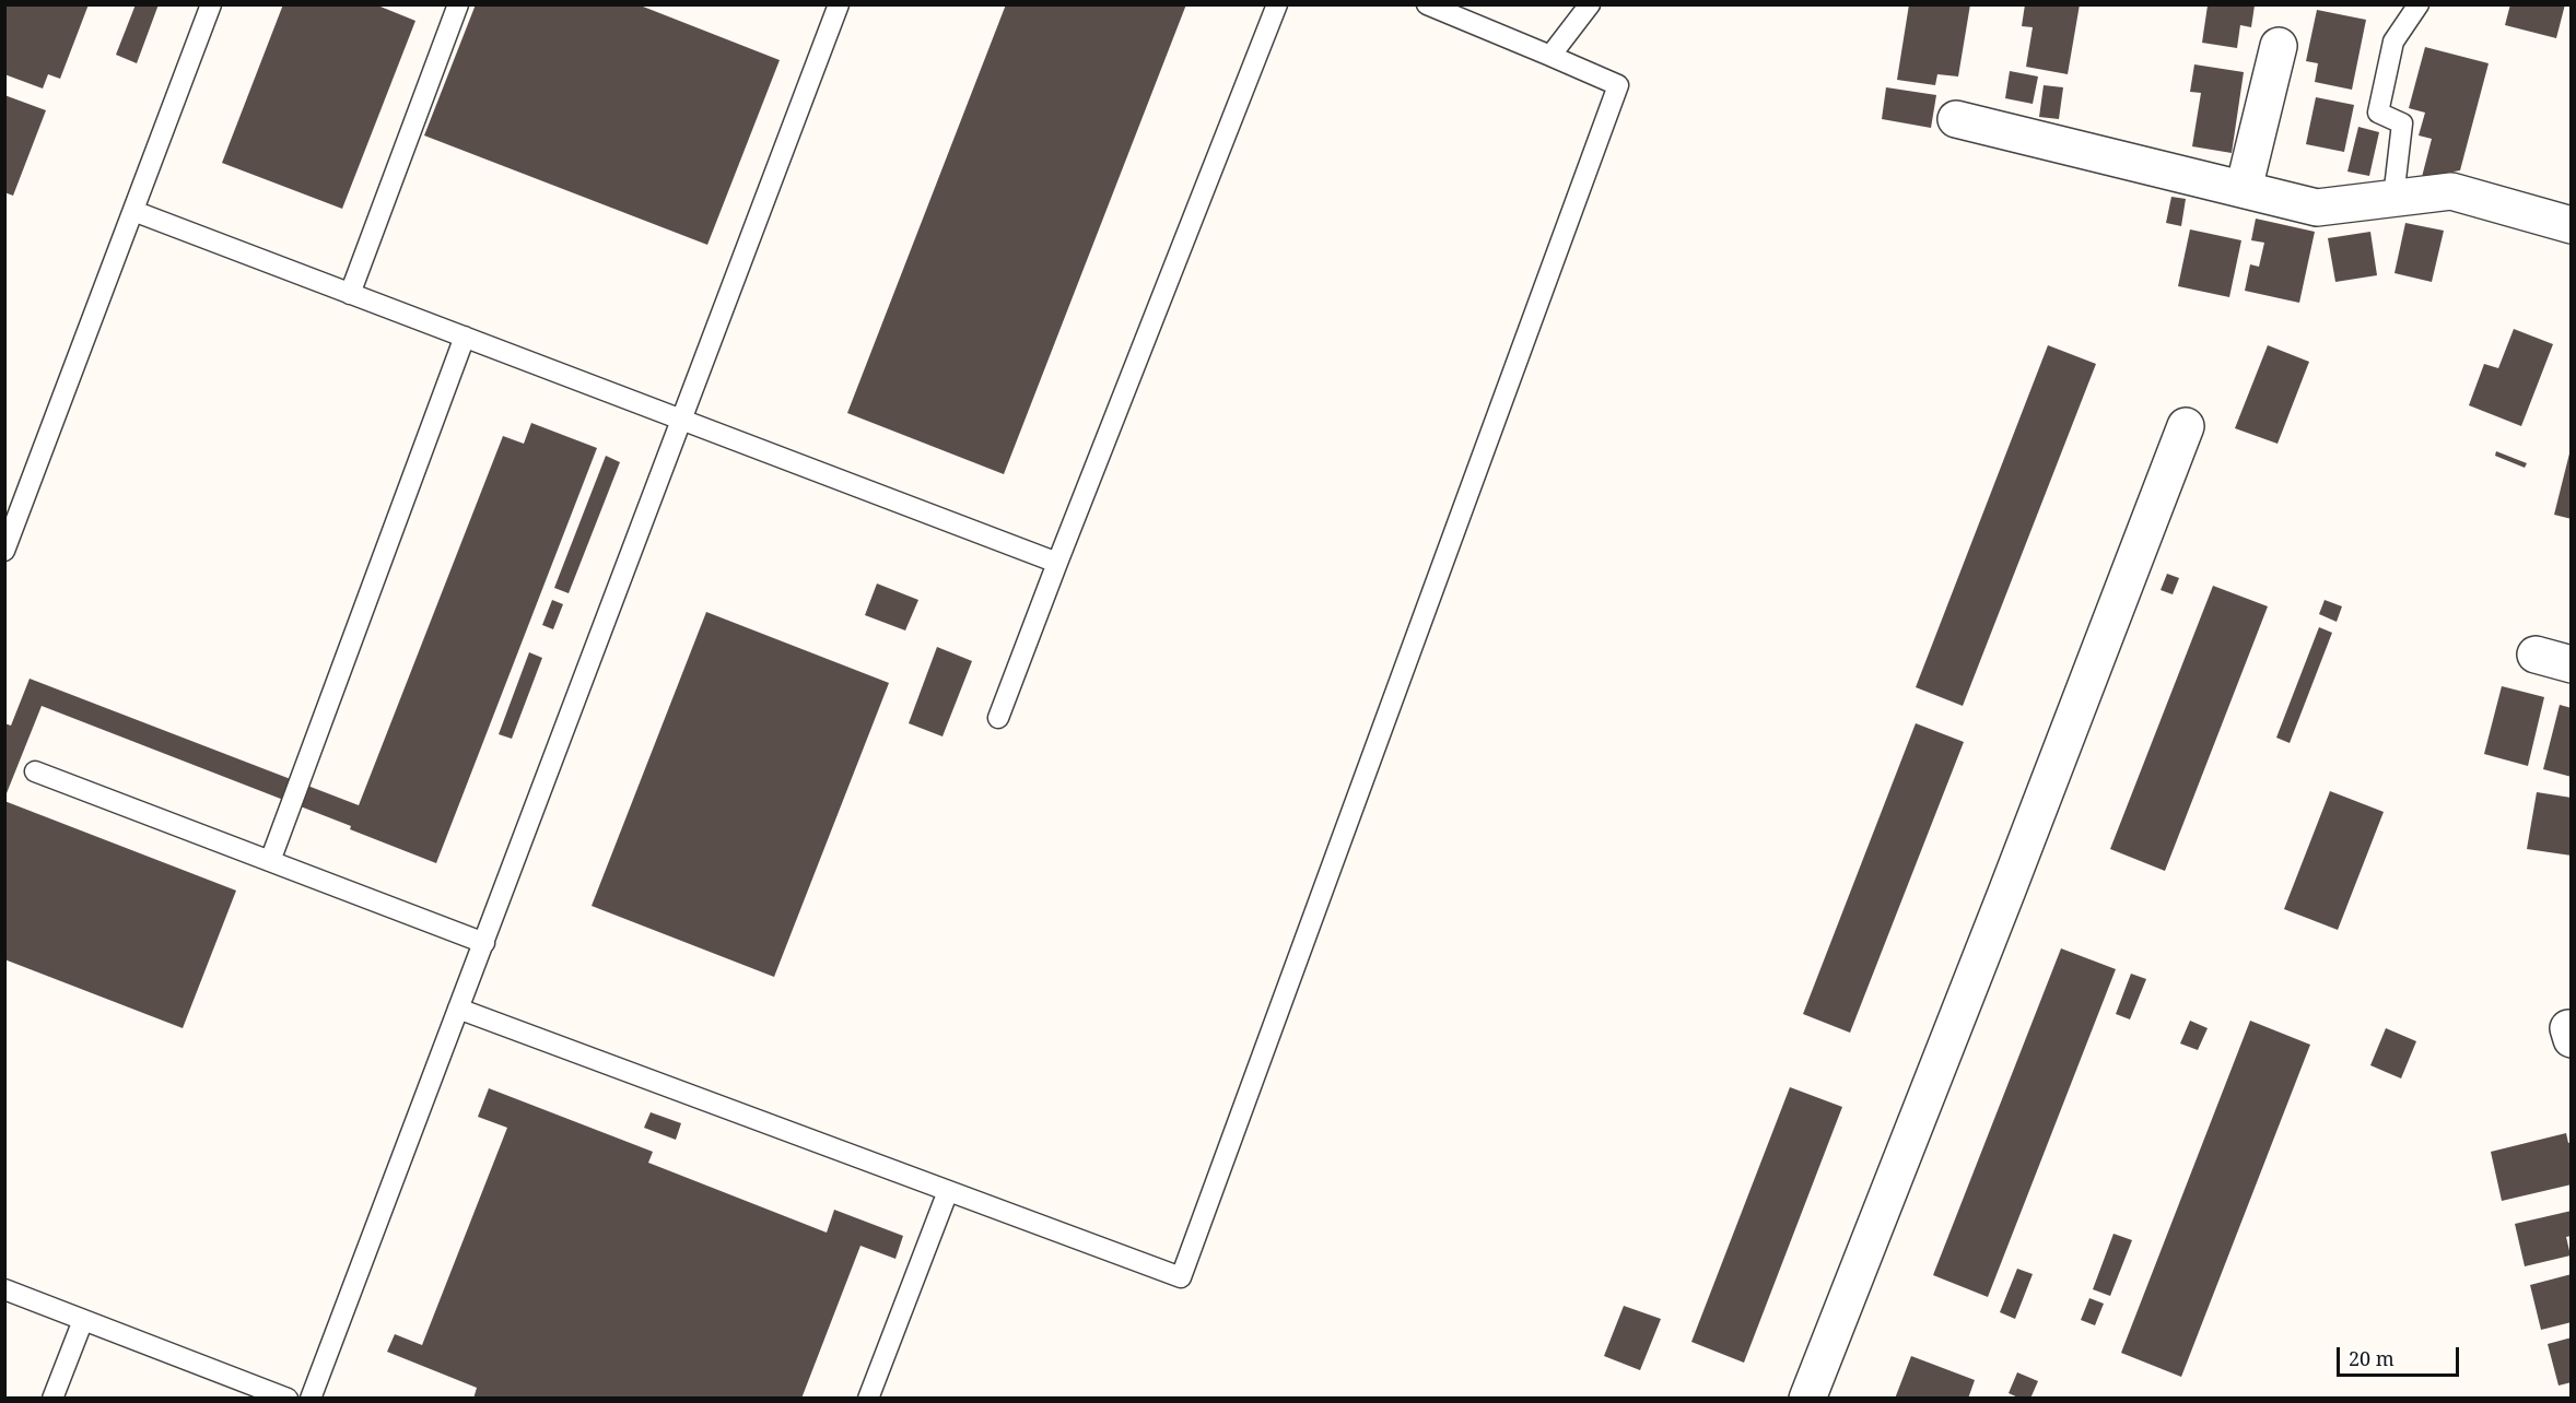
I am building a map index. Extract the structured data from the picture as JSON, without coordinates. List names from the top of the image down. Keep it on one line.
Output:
{"scale_bar":"20 m"}
